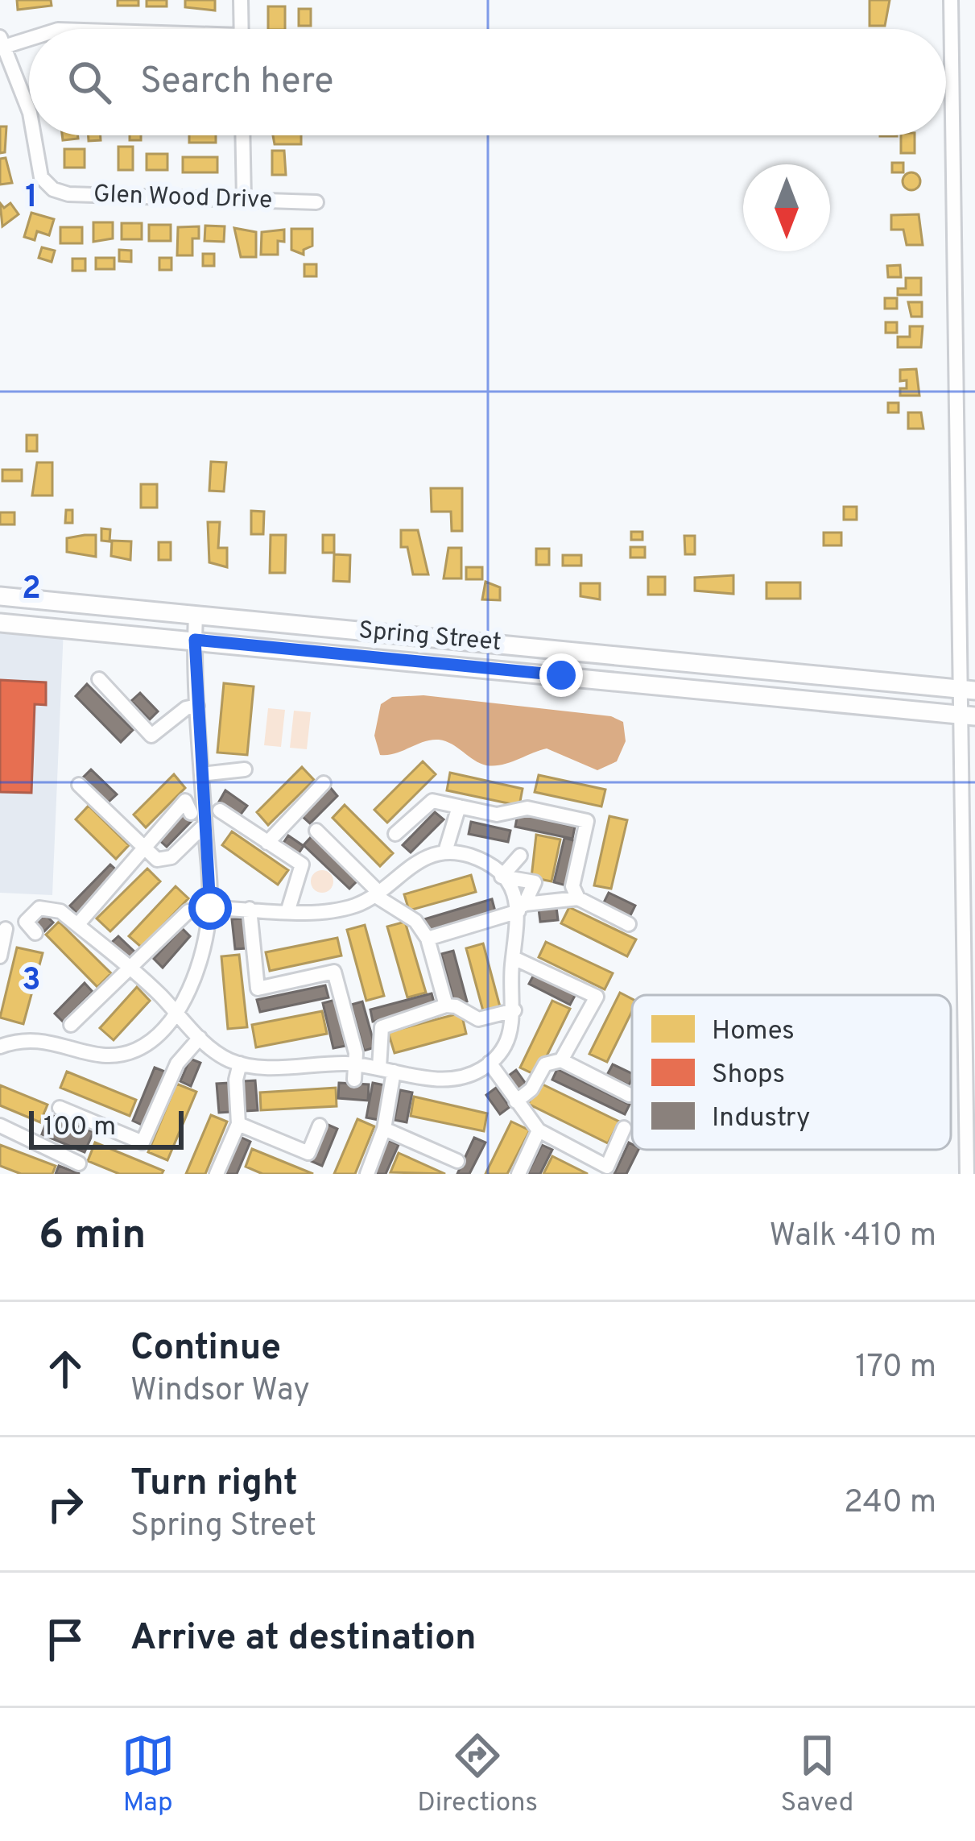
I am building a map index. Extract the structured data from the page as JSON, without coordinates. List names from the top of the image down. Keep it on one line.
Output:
{"streets":{"main road":["Spring Street"],"street":["Glen Wood Drive"]},"legend":["Homes","Shops","Industry"],"scale_bar":"100 m","north":"bottom","page":{"search":"Search here","scale":"100 m","heading":["6 min","Walk · 410 m"],"list":[["Continue","Windsor Way","170 m"],["Turn right","Spring Street","240 m"],"Arrive at destination"],"nav":["Map","Directions","Saved"]},"grid":{"rows":["1","2","3"]}}
